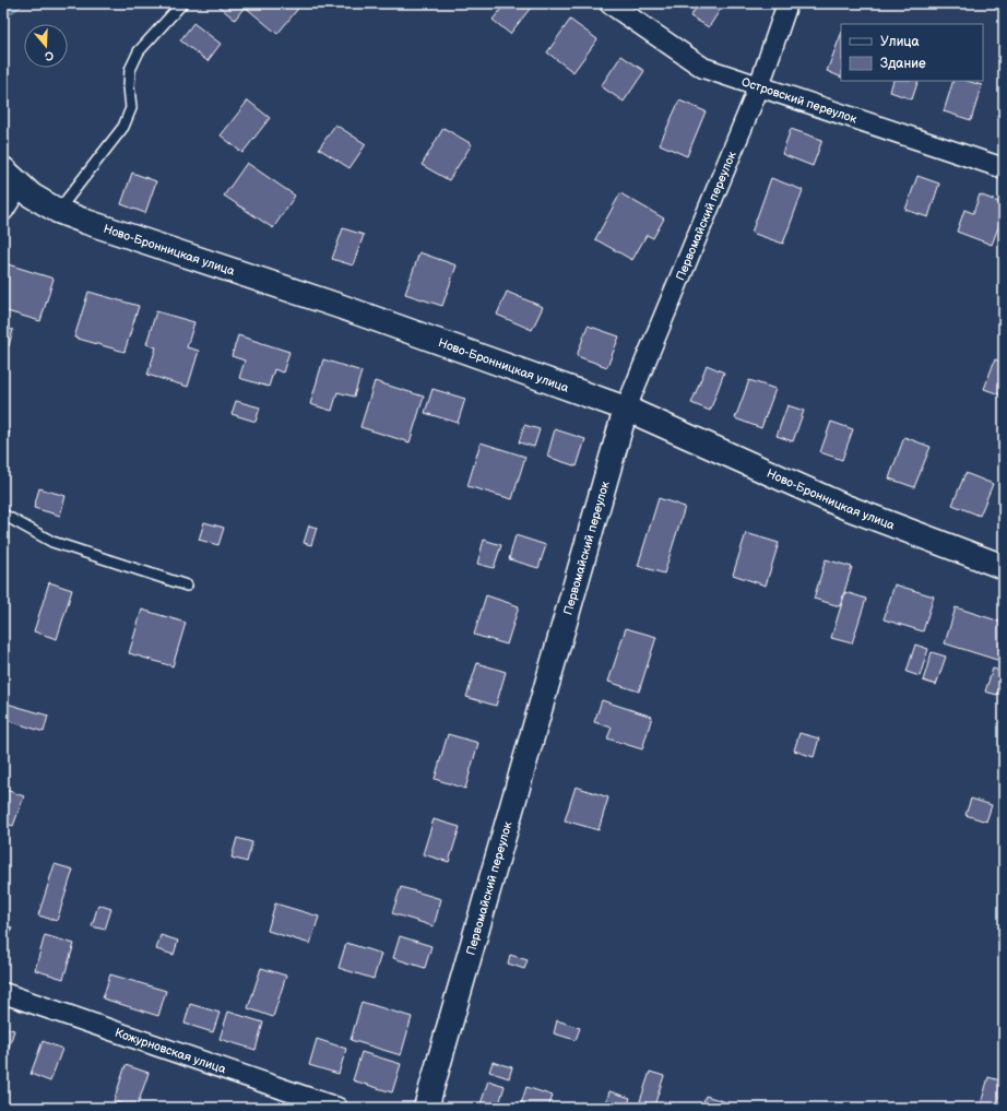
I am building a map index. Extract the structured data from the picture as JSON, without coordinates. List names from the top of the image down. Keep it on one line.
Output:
{"streets":{"street":["Островский переулок","Первомайский переулок","Ново-Бронницкая улица","Кожурновская улица"]},"crossings":[["Островский переулок","Первомайский переулок"],["Первомайский переулок","Ново-Бронницкая улица"]],"legend":["Улица","Здание"],"north":"bottom"}
